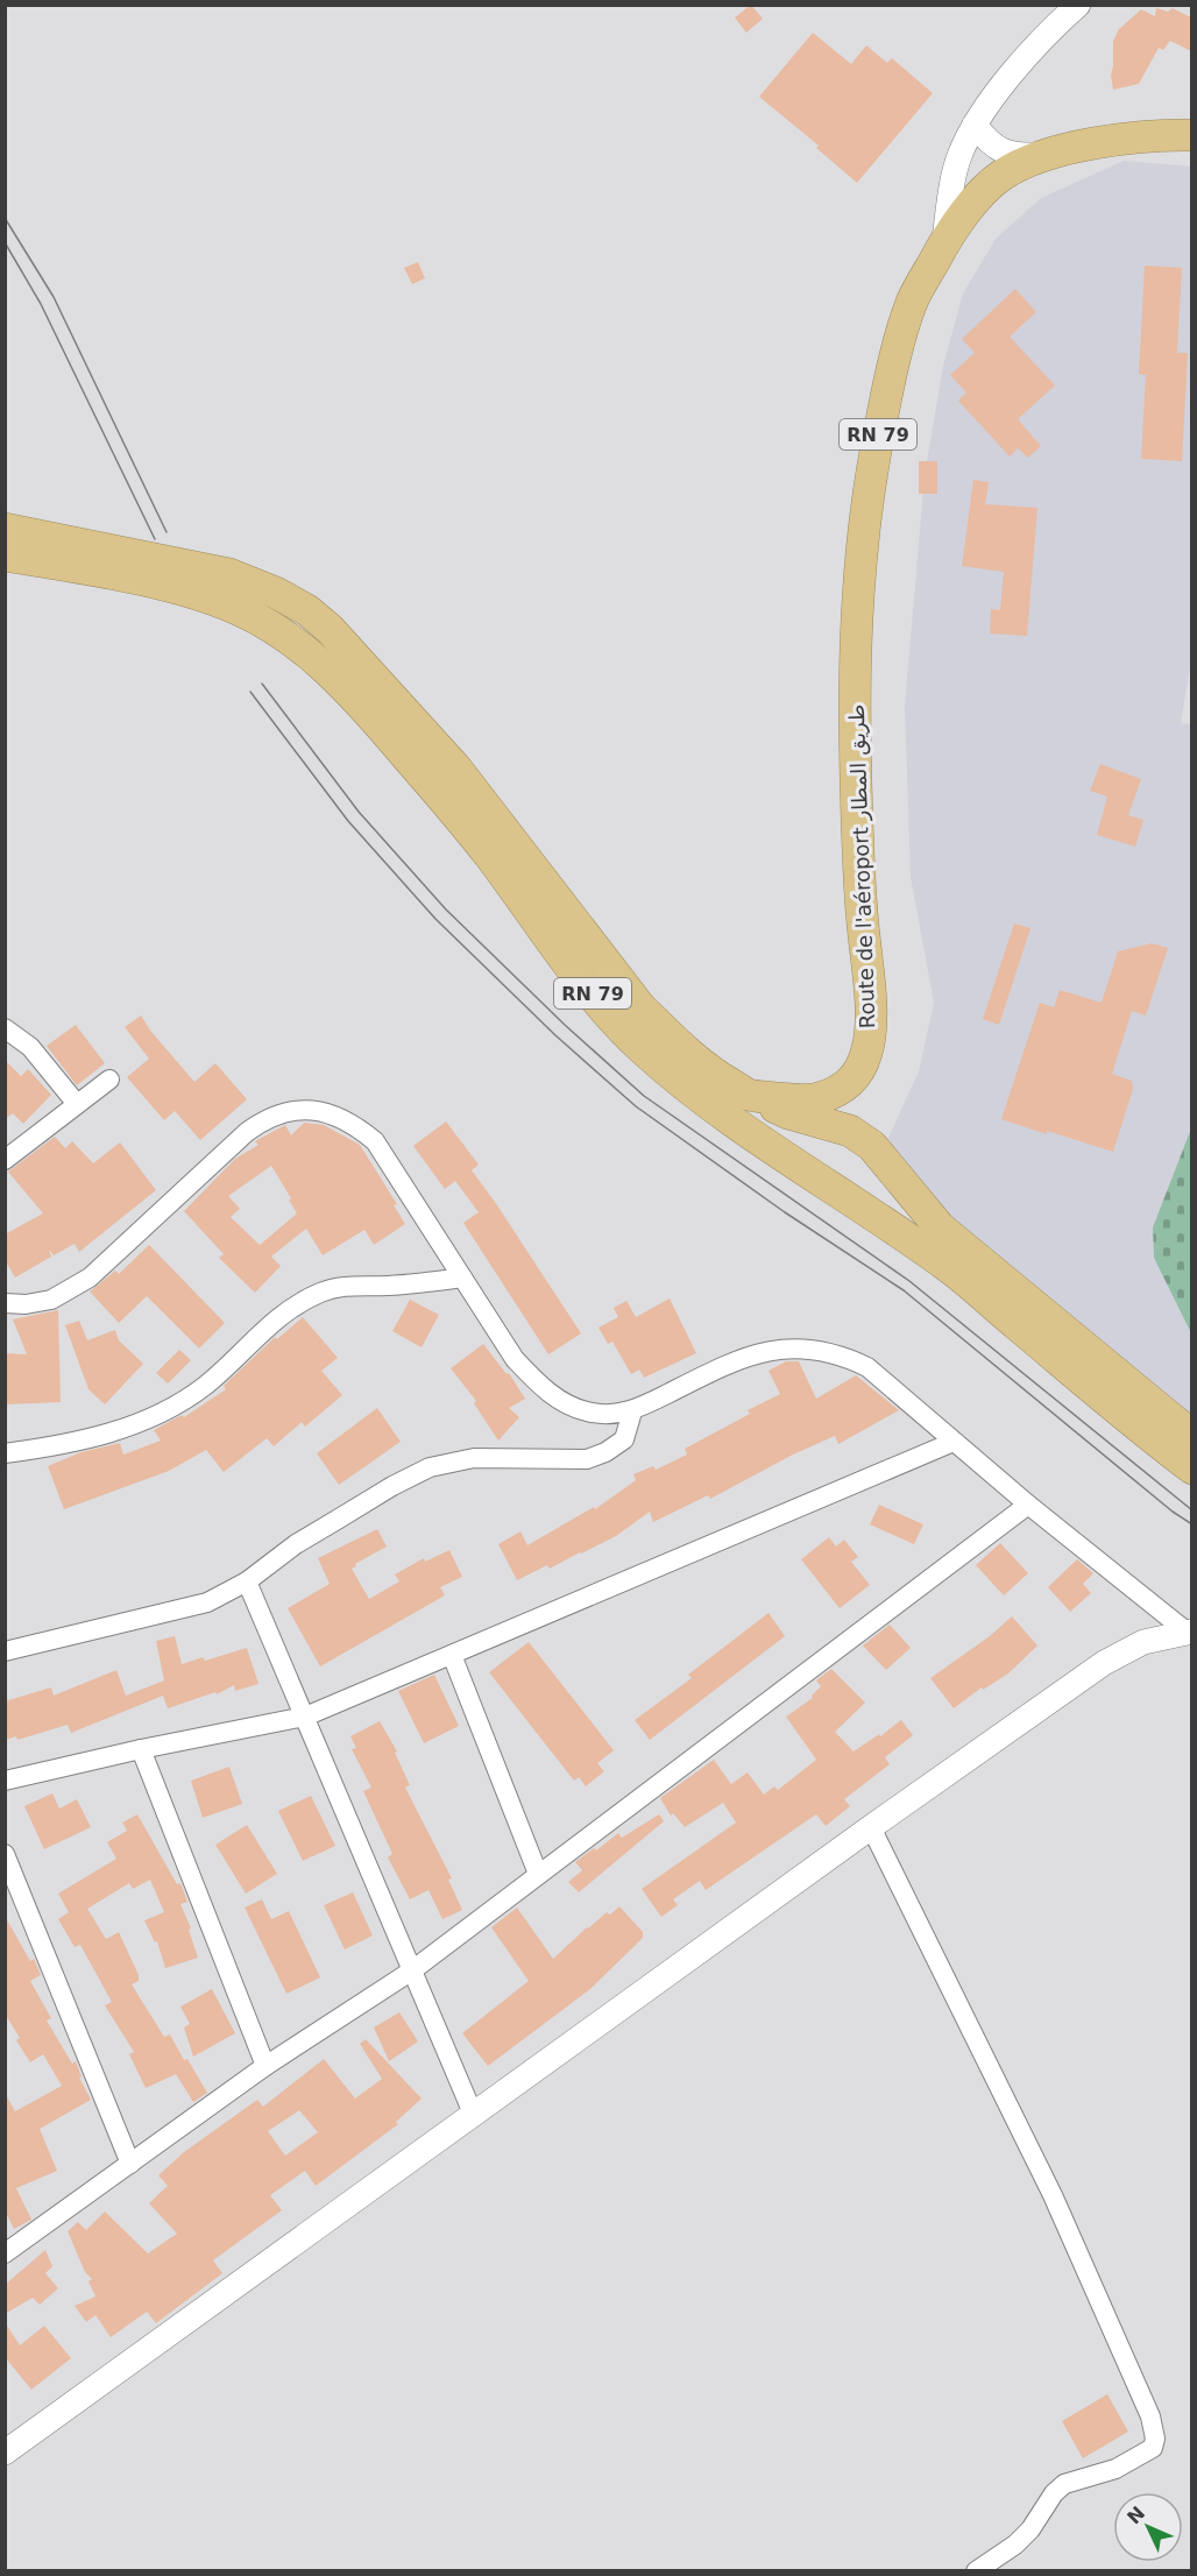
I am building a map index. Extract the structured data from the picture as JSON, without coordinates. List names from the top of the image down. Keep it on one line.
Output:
{"streets":{"highway":["RN 79","Route de l'aéroport طريق المطار"]},"north":"top left"}
